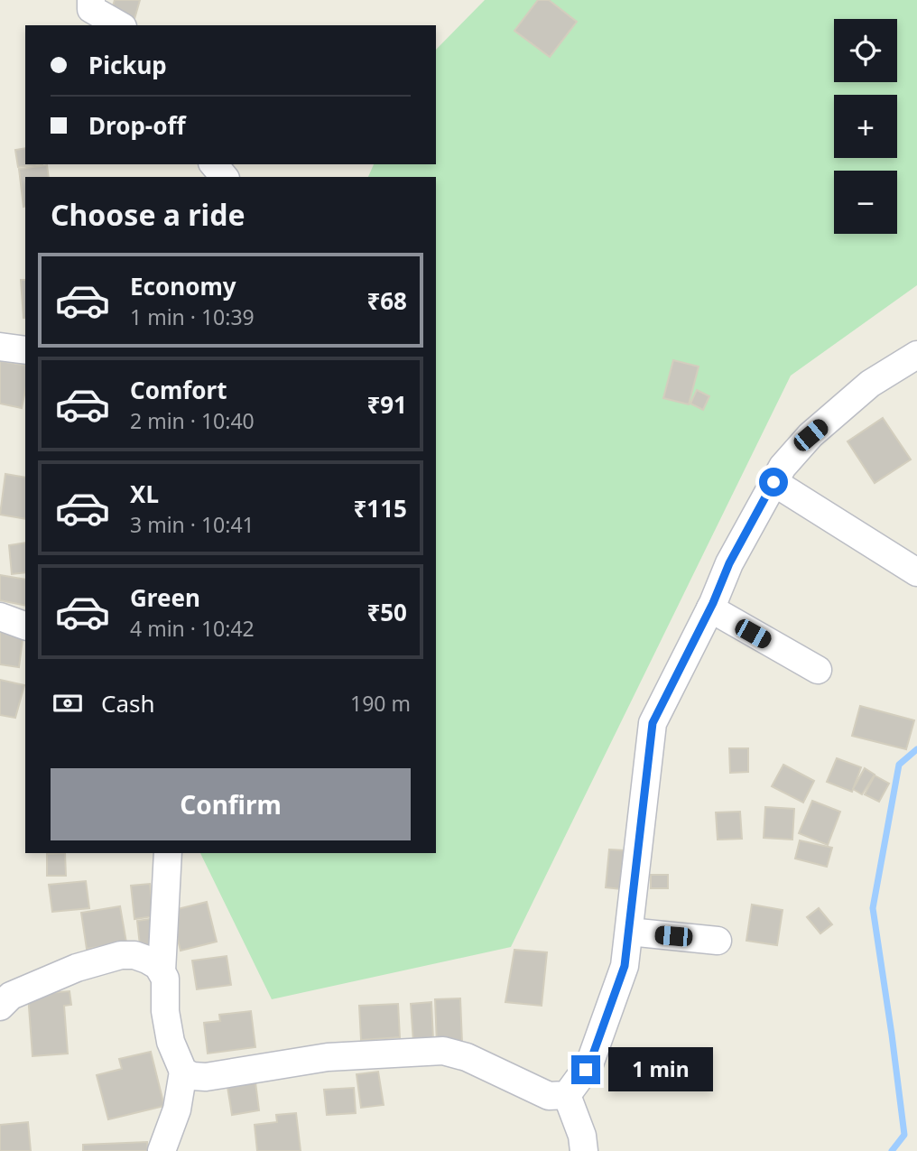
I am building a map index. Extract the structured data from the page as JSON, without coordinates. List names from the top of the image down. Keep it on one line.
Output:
{"page":{"map_buttons":["+","−"],"banner":["Pickup","Drop-off"],"heading":"Choose a ride","list":[{"name":"Economy","note":"1 min · 10:39","value":"₹68"},{"name":"Comfort","note":"2 min · 10:40","value":"₹91"},{"name":"XL","note":"3 min · 10:41","value":"₹115"},{"name":"Green","note":"4 min · 10:42","value":"₹50"}],"pay":["Cash","190 m"],"buttons":"Confirm","bubble":"1 min"}}
